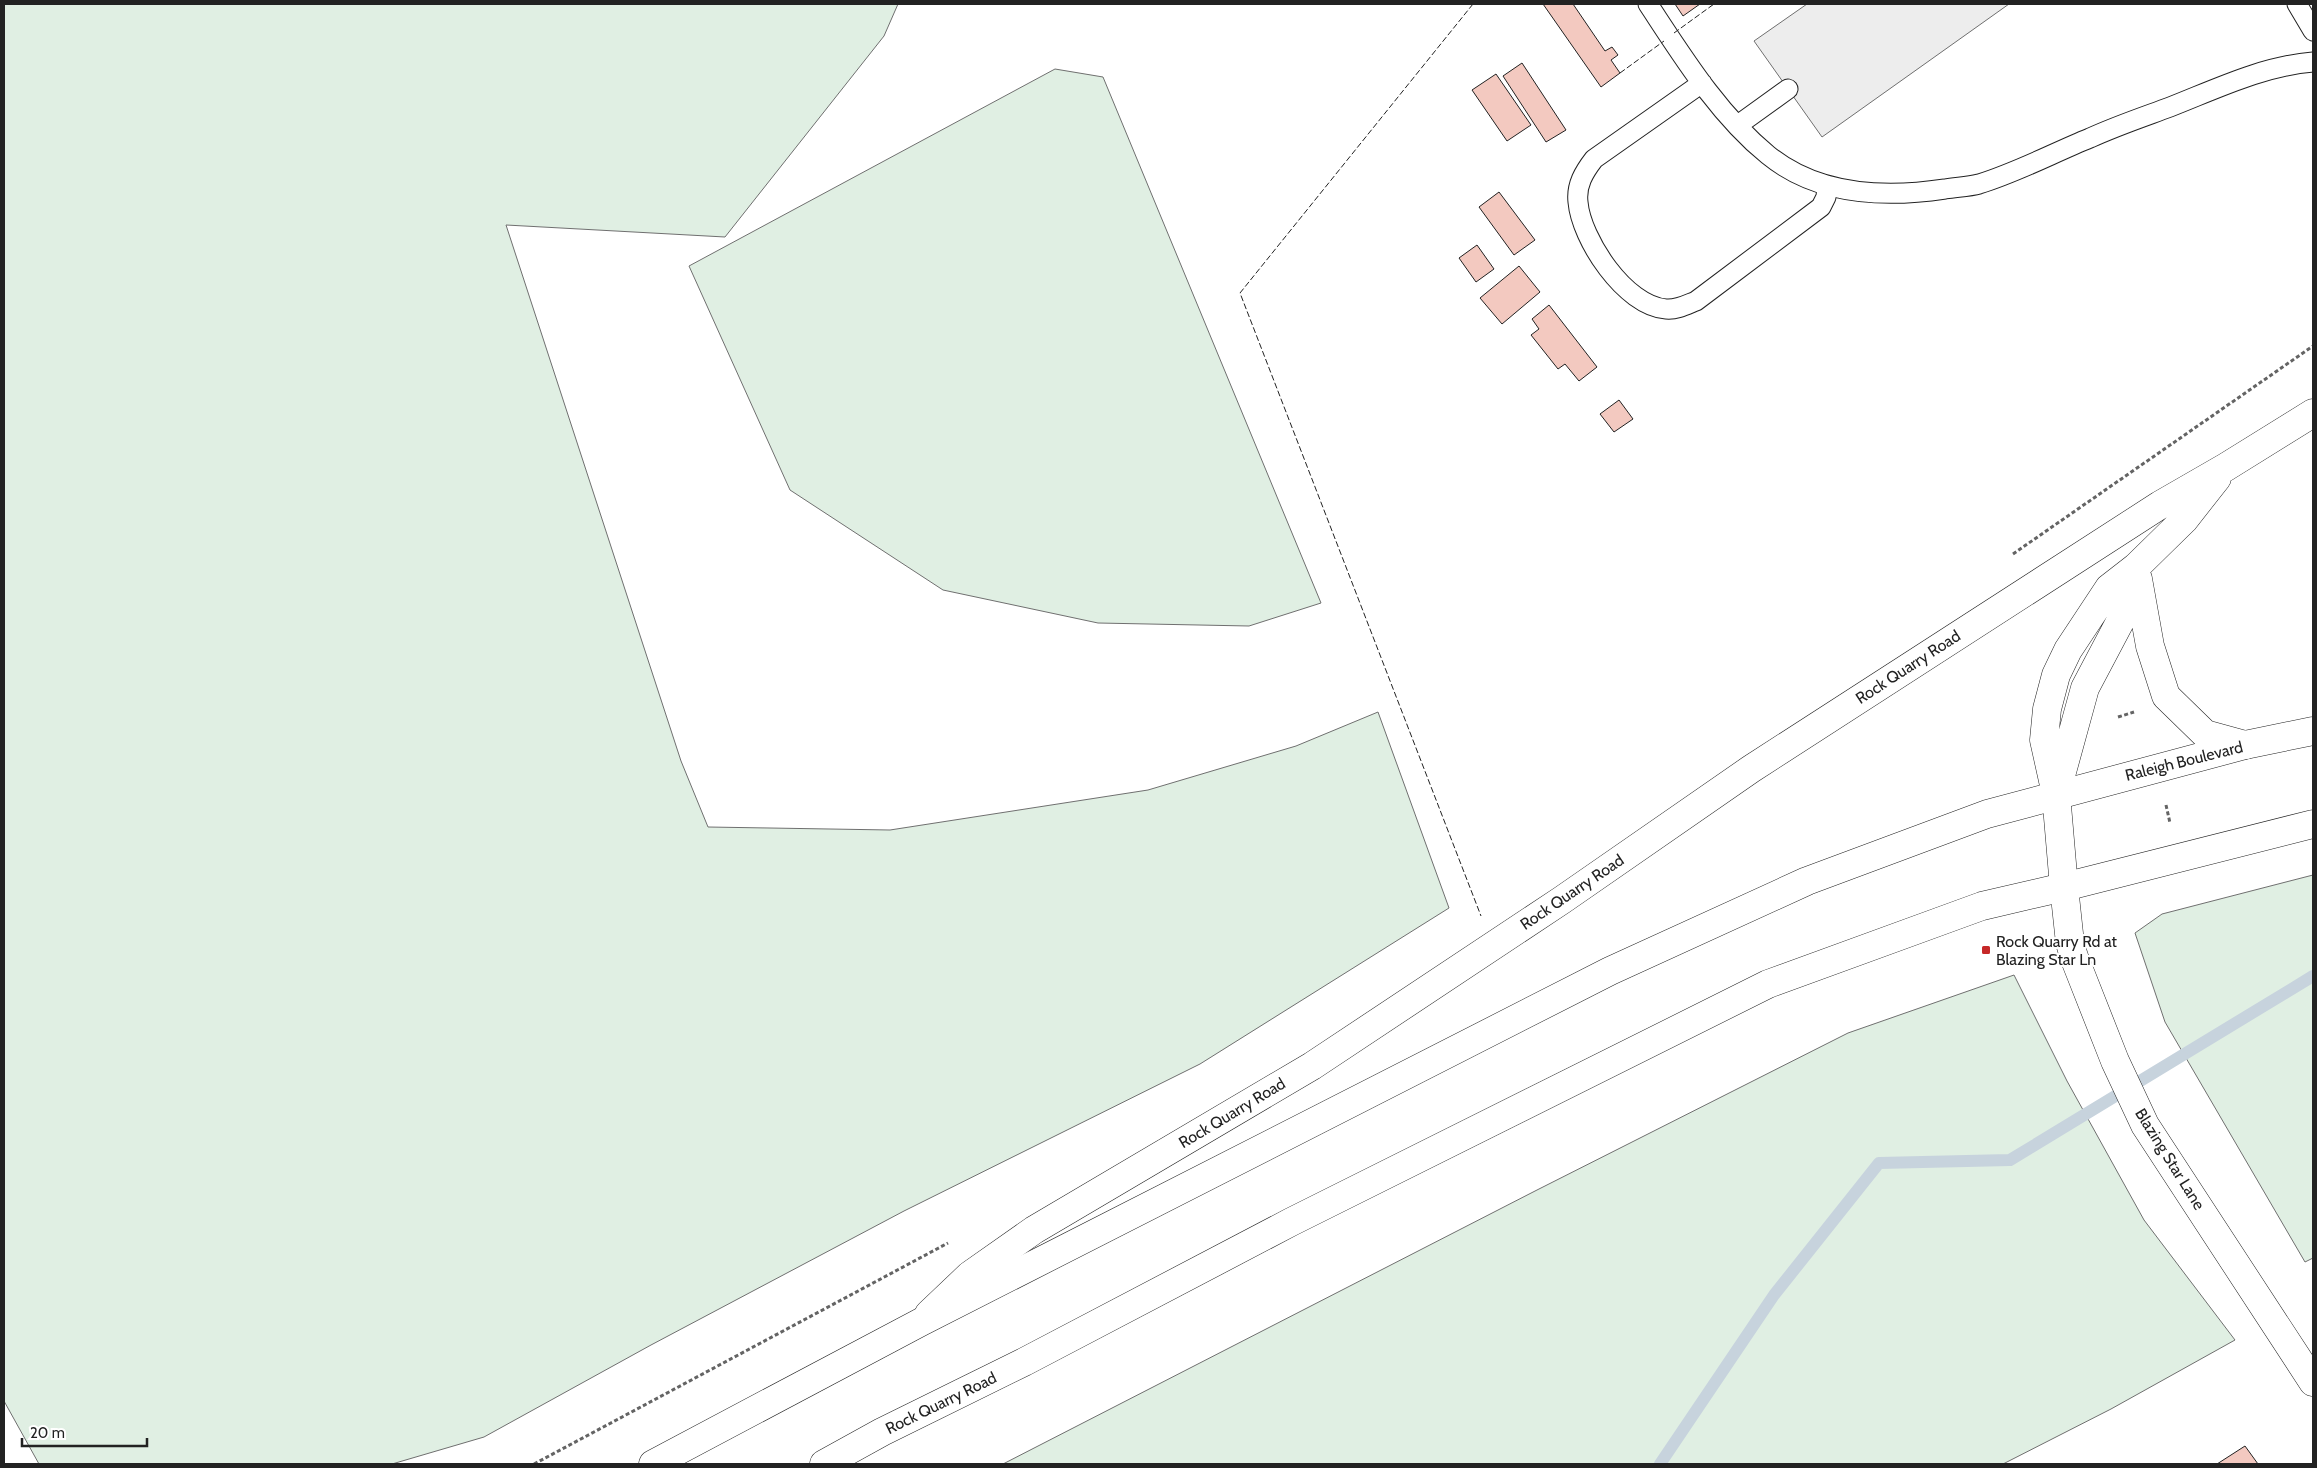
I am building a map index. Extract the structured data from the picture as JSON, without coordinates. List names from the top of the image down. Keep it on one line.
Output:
{"streets":{"main road":["Rock Quarry Road","Raleigh Boulevard","Blazing Star Lane"]},"crossings":[["Rock Quarry Road","Raleigh Boulevard"],["Rock Quarry Road","Blazing Star Lane"]],"places":{"transit":["Rock Quarry Rd at Blazing Star Ln"]},"scale_bar":"20 m"}
